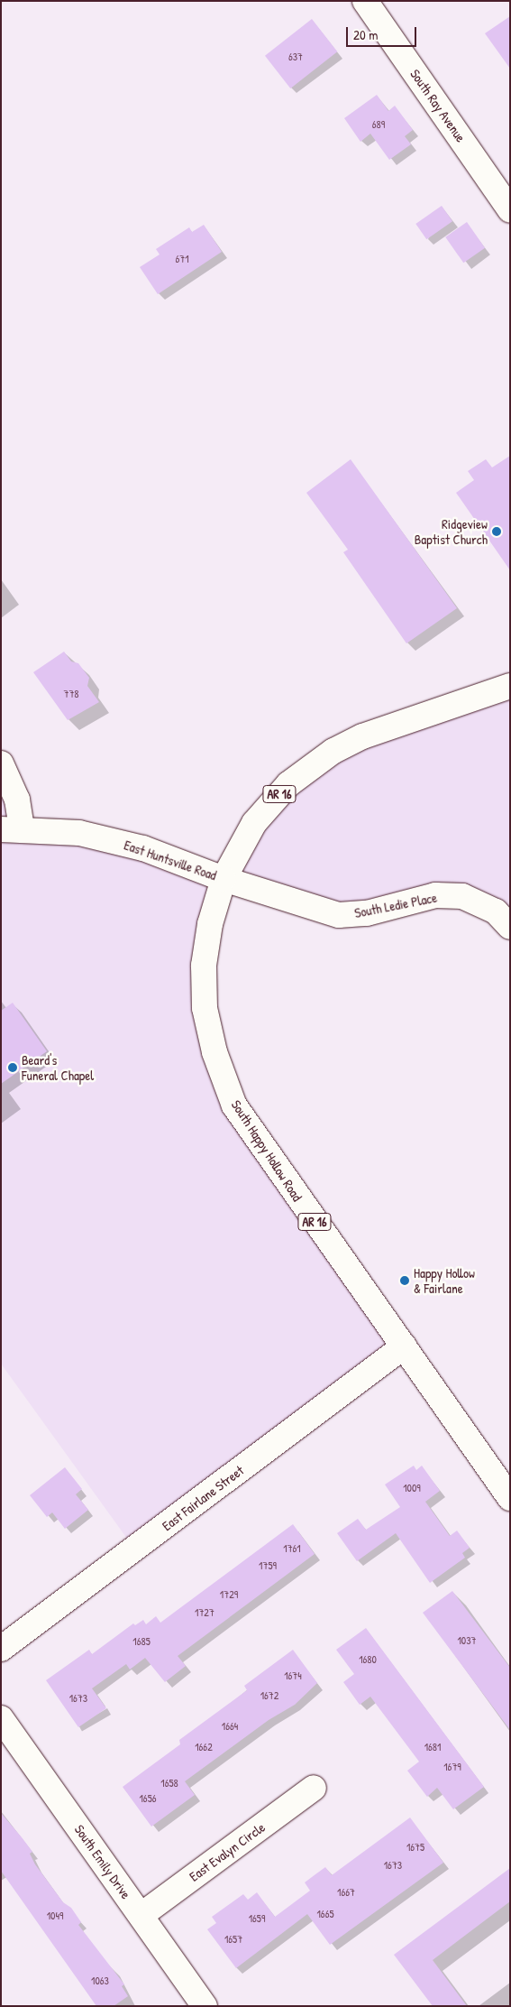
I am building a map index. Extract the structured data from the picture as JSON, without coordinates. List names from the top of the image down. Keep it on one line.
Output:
{"streets":{"street":["South Ray Avenue","AR 16","East Huntsville Road","South Ledie Place","South Happy Hollow Road","East Fairlane Street","East Evalyn Circle","South Emily Drive"]},"crossings":[["East Huntsville Road","South Ledie Place"],["East Huntsville Road","South Happy Hollow Road"],["South Ledie Place","South Happy Hollow Road"],["South Happy Hollow Road","East Fairlane Street"],["East Evalyn Circle","South Emily Drive"]],"places":["Ridgeview Baptist Church","Beard's Funeral Chapel","Happy Hollow & Fairlane"],"house_numbers":["637","689","671","778","1009","1761","1759","1729","1727","1037","1685","1680","1674","1672","1673","1664","1662","1681","1679","1658","1656","1675","1673","1667","1665","1049","1659","1657","1063"],"scale_bar":"20 m"}
